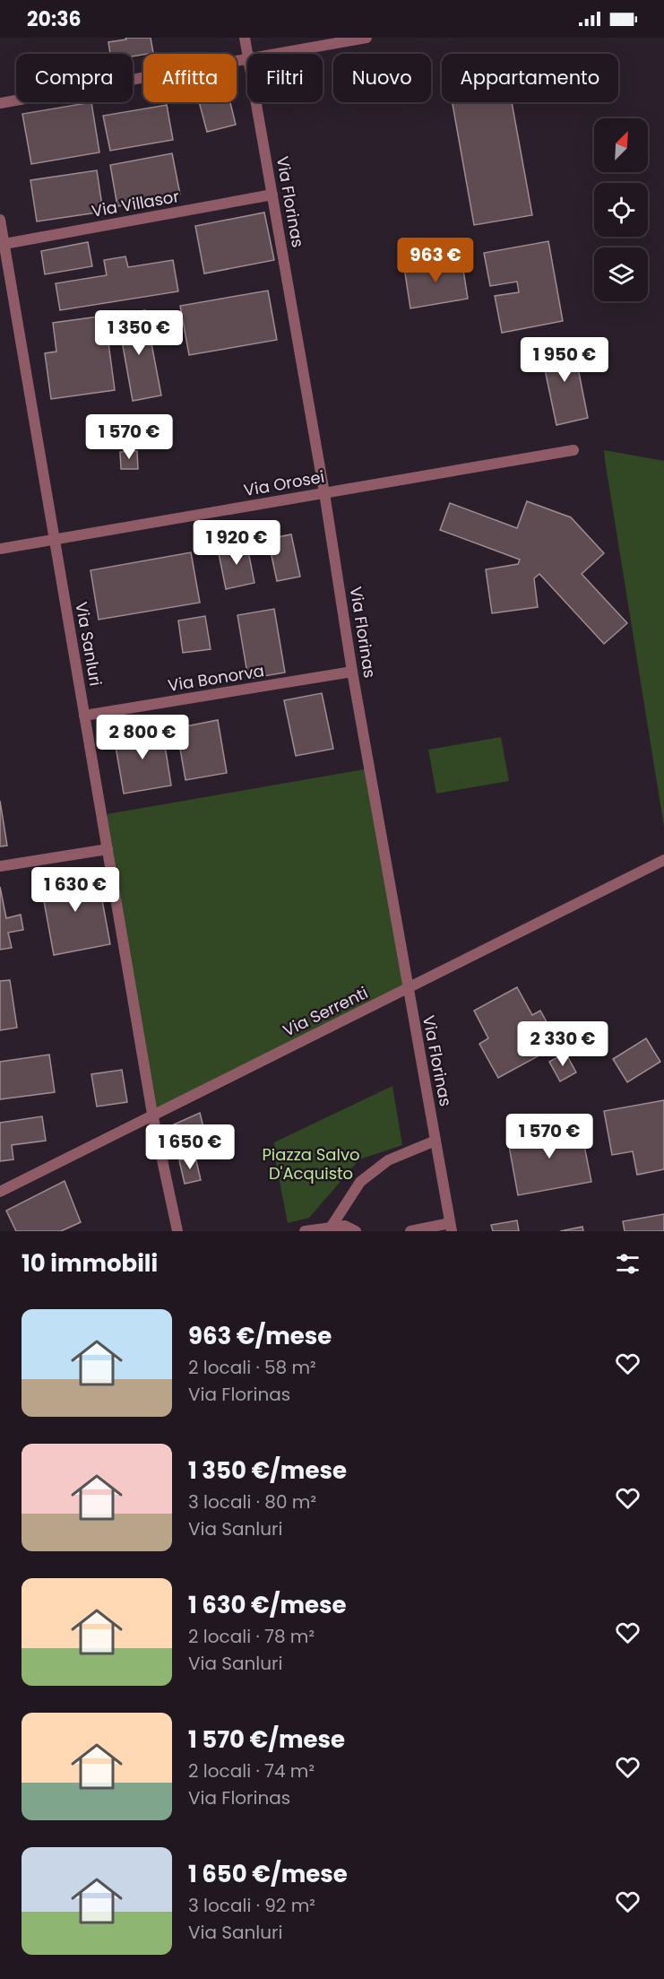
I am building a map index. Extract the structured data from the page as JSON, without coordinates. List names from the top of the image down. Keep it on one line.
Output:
{"streets":{"street":["Via Florinas","Via Villasor","Via Orosei","Via Sanluri","Via Bonorva","Via Serrenti"]},"crossings":[["Via Florinas","Via Villasor"],["Via Florinas","Via Orosei"],["Via Florinas","Via Bonorva"],["Via Florinas","Via Serrenti"],["Via Villasor","Via Sanluri"],["Via Orosei","Via Sanluri"],["Via Sanluri","Via Bonorva"],["Via Sanluri","Via Serrenti"]],"parks":["Piazza Salvo D'Acquisto"],"north":"top right","page":{"status":"20:36","chip":["Compra","Affitta","Filtri","Nuovo","Appartamento"],"price":["963 €","1 350 €","1 950 €","1 570 €","1 920 €","2 800 €","1 630 €","2 330 €","1 570 €","1 650 €"],"heading":"10 immobili","list":[{"name":"963 €/mese","note":"2 locali · 58 m² · Via Florinas"},{"name":"1 350 €/mese","note":"3 locali · 80 m² · Via Sanluri"},{"name":"1 630 €/mese","note":"2 locali · 78 m² · Via Sanluri"},{"name":"1 570 €/mese","note":"2 locali · 74 m² · Via Florinas"},{"name":"1 650 €/mese","note":"3 locali · 92 m² · Via Sanluri"}]}}
